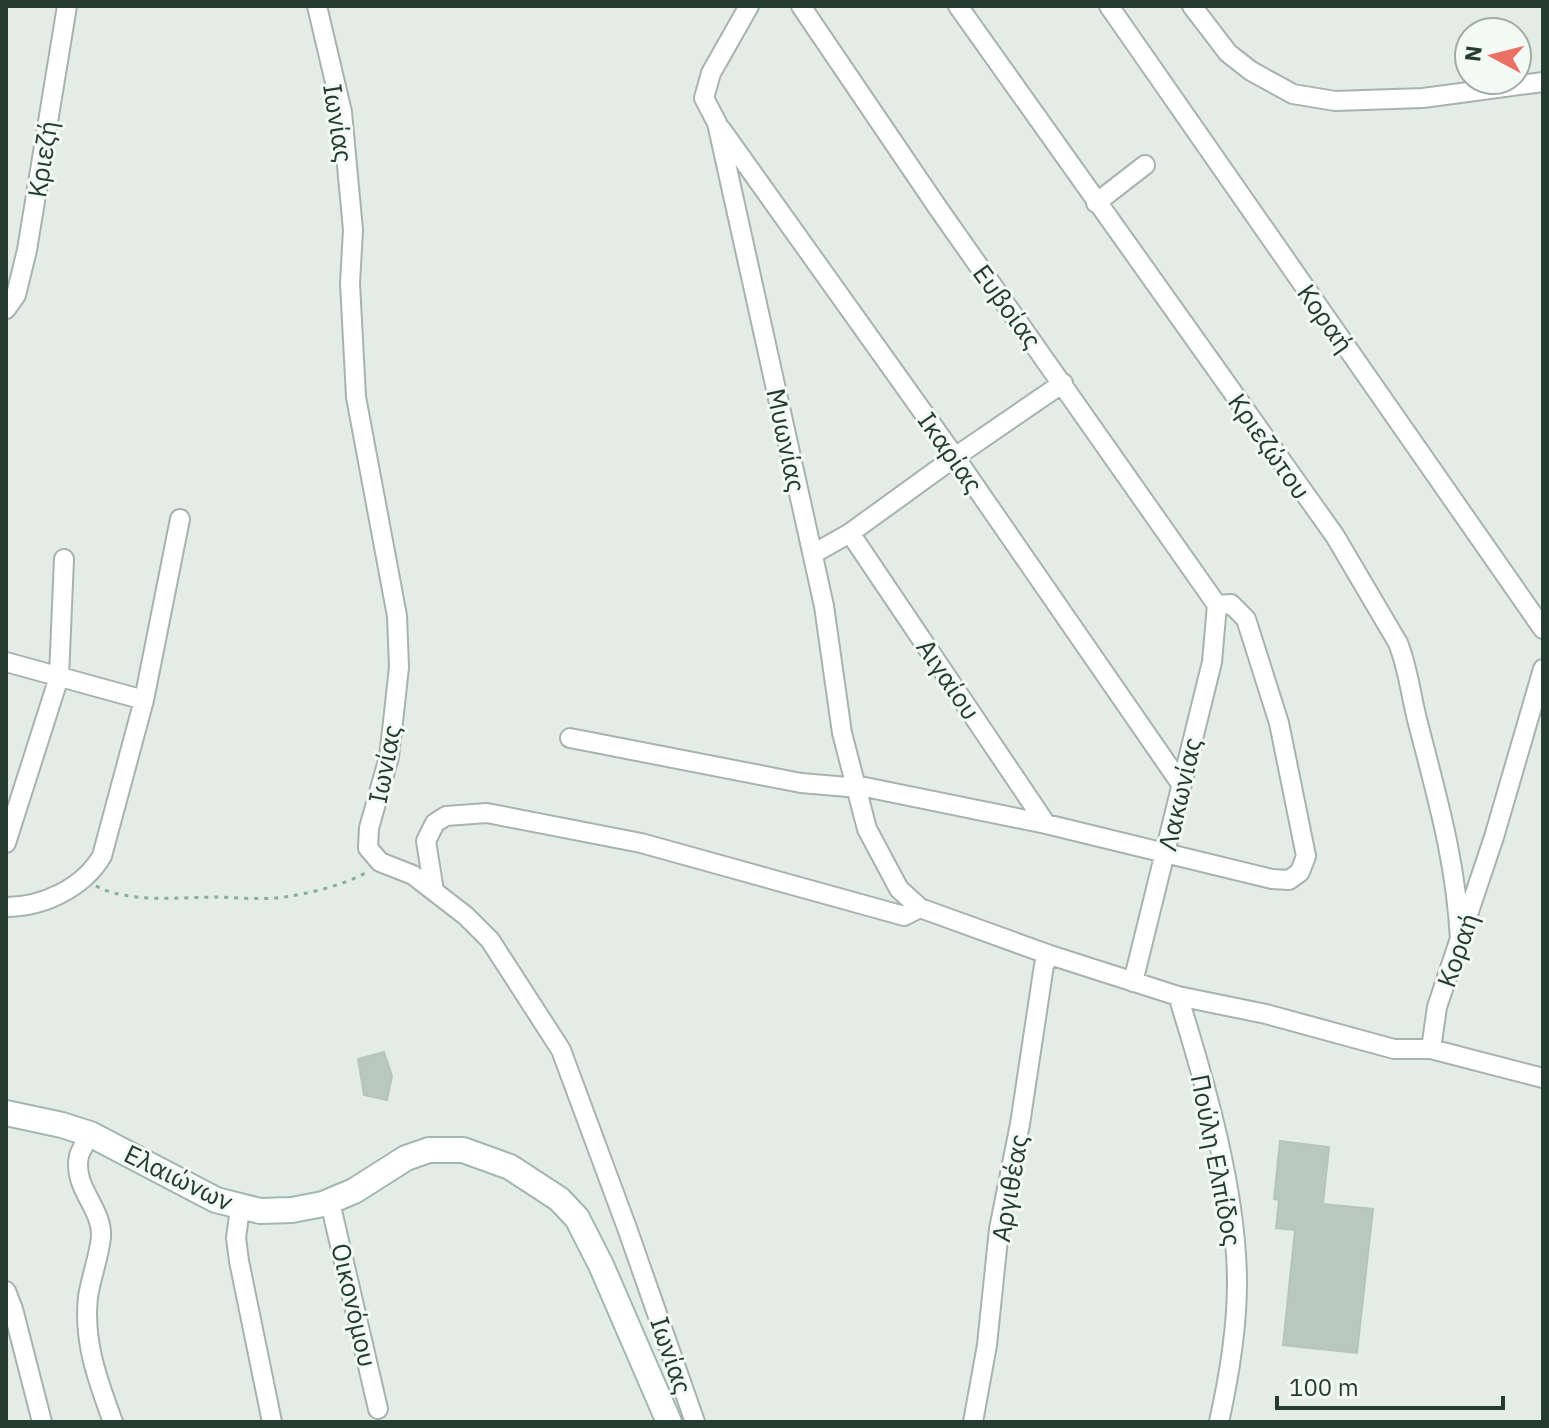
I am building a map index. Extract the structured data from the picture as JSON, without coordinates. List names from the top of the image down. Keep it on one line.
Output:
{"streets":{"main road":["Ελαιώνων"],"street":["Ιωνίας","Κριεζή","Ευβοίας","Κοραή","Μυωνίας","Κριεζώτου","Ικαρίας","Αιγαίου","Λακωνίας","Πούλη Ελπίδος","Αργιθέας","Οικονόμου"]},"crossings":[["Ευβοίας","Λακωνίας"],["Κοραή","Κριεζώτου"],["Μυωνίας","Ικαρίας"],["Ικαρίας","Λακωνίας"],["Ελαιώνων","Οικονόμου"]],"scale_bar":"100 m","north":"left"}
